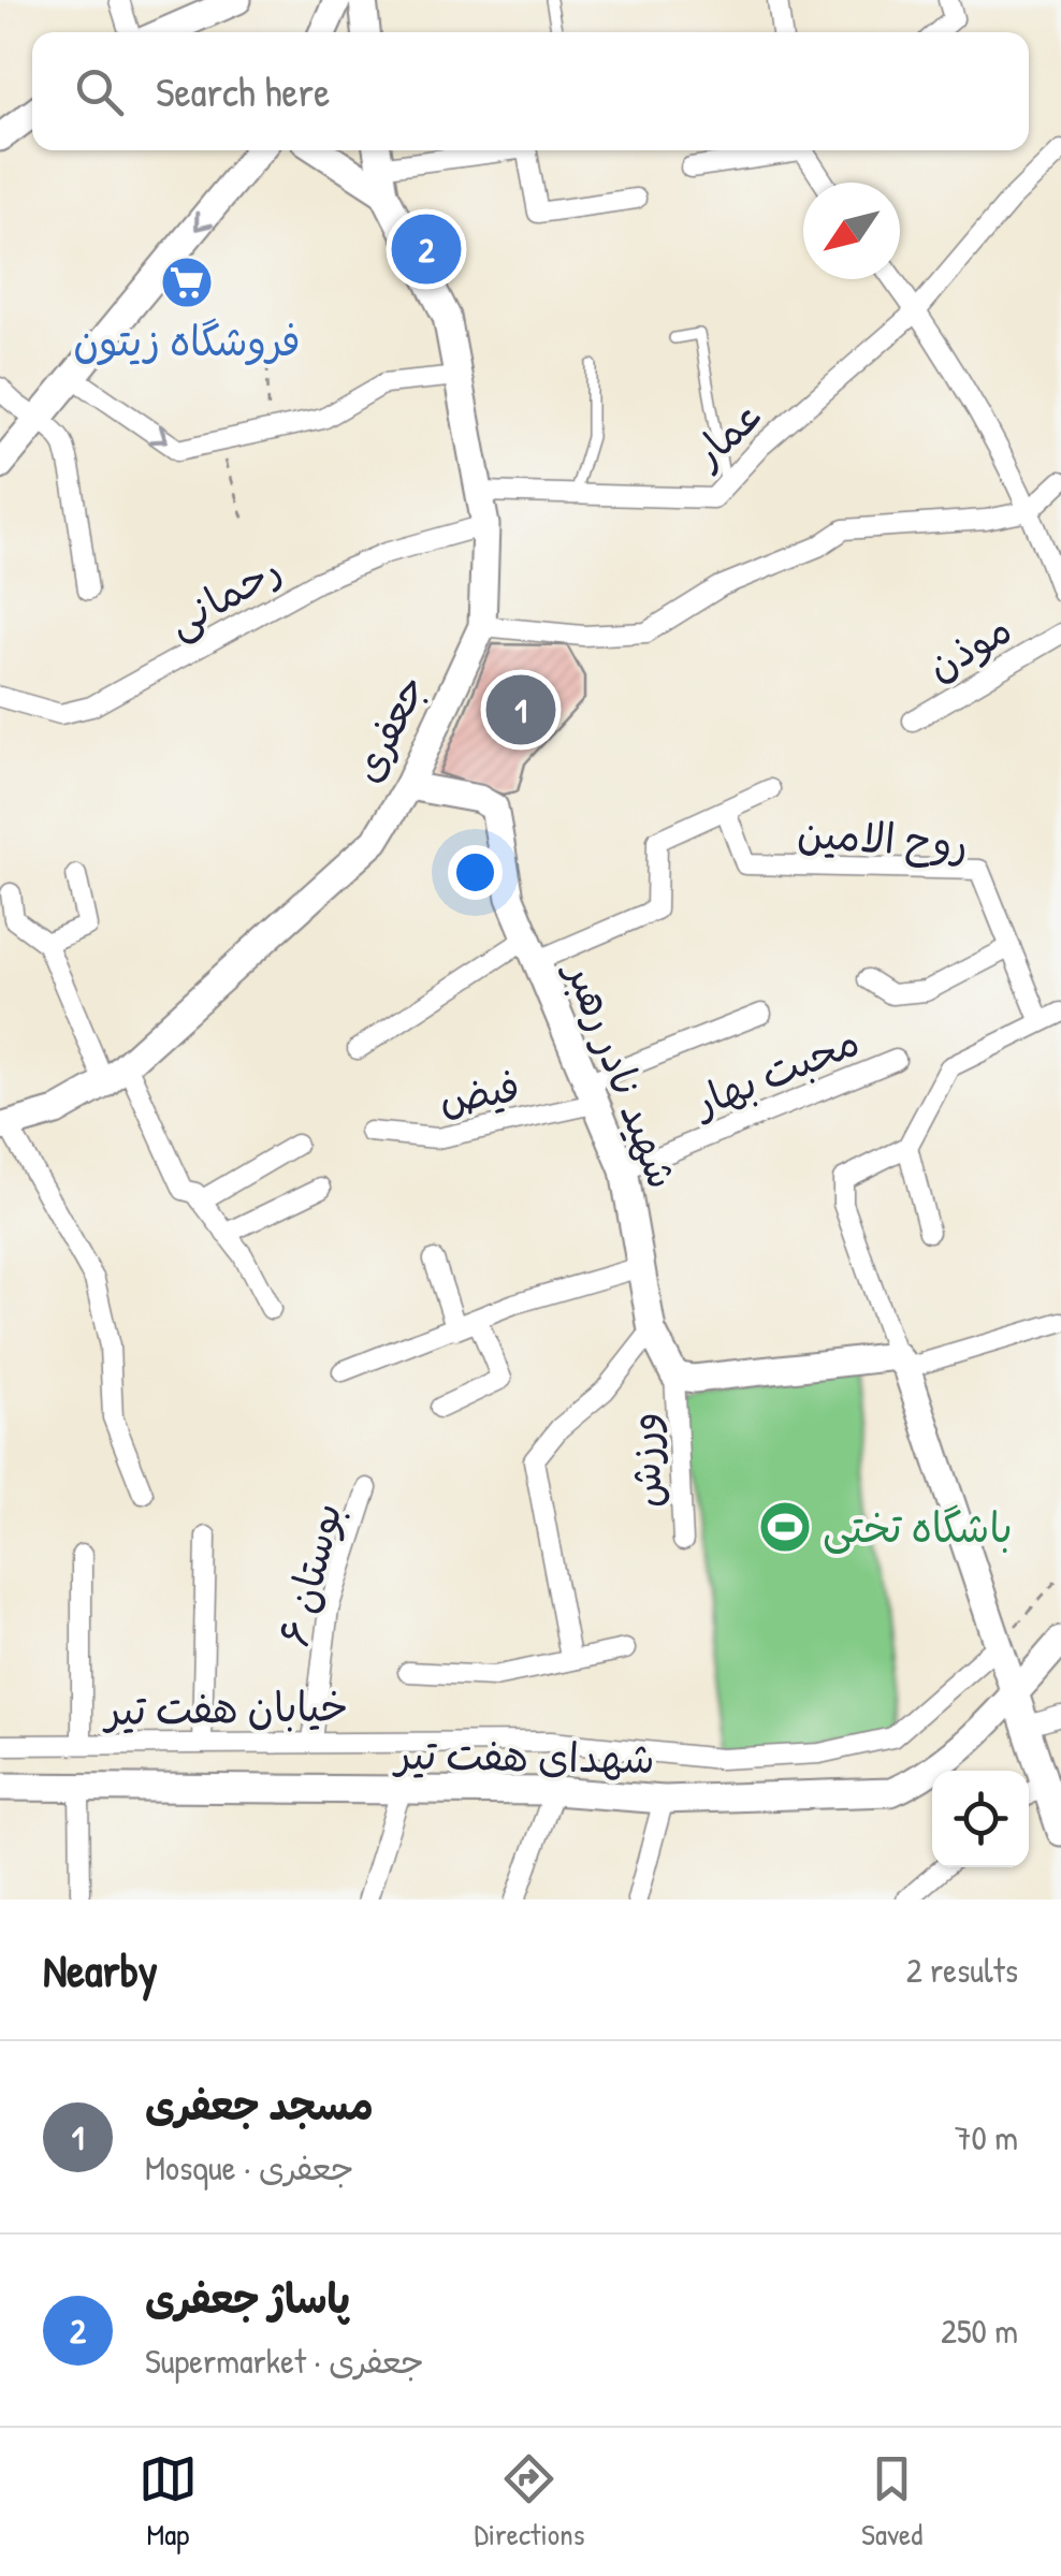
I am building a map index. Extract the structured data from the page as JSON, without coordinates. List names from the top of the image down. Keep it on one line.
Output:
{"streets":{"street":["عمار","رحمانی","موذن","جعفری","روح الامین","محبت بهار","شهید نادر رهبر","فیض","ورزش","بوستان ۶","خیابان هفت تیر","شهدای هفت تیر"]},"crossings":[["عمار","جعفری"],["رحمانی","جعفری"],["جعفری","شهید نادر رهبر"],["روح الامین","شهید نادر رهبر"],["محبت بهار","شهید نادر رهبر"],["شهید نادر رهبر","فیض"],["شهید نادر رهبر","ورزش"],["بوستان ۶","خیابان هفت تیر"]],"places":{"supermarket":["فروشگاه زیتون"],"sports":["باشگاه تختی"]},"north":"bottom left","page":{"search":"Search here","pins":["2","1"],"heading":["Nearby","2 results"],"list":[{"mark":"1","name":"مسجد جعفری","note":"Mosque · جعفری","value":"70 m"},{"mark":"2","name":"پاساژ جعفری","note":"Supermarket · جعفری","value":"250 m"}],"nav":["Map","Directions","Saved"]}}
